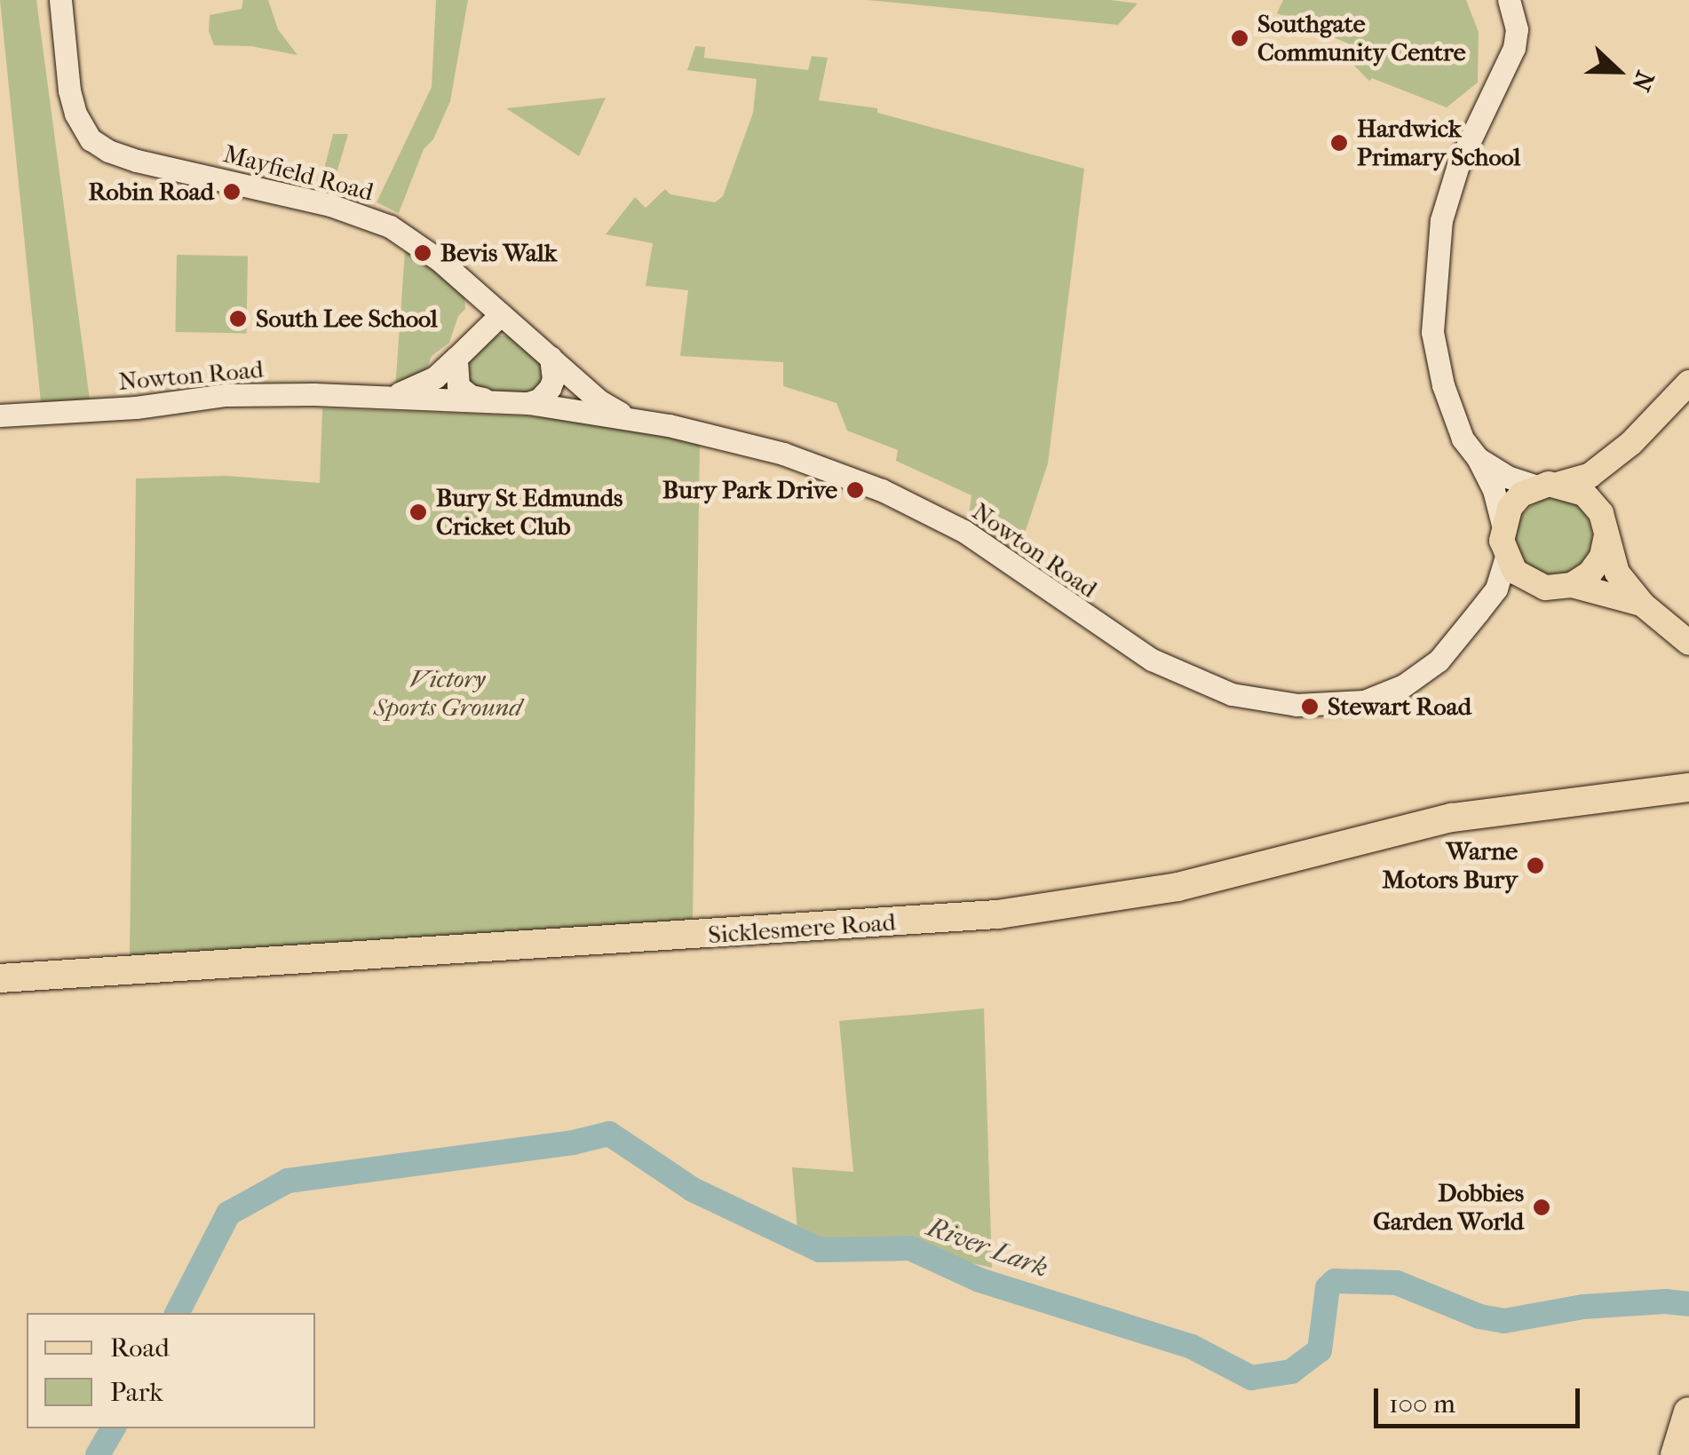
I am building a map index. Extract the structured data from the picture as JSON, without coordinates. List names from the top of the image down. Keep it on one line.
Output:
{"streets":{"highway":["Sicklesmere Road"],"street":["Mayfield Road","Nowton Road"]},"crossings":[["Mayfield Road","Nowton Road"]],"water":["River Lark"],"parks":["Victory Sports Ground"],"places":["Southgate Community Centre","Hardwick Primary School","Robin Road","Bevis Walk","South Lee School","Bury Park Drive","Bury St Edmunds Cricket Club","Stewart Road","Warne Motors Bury","Dobbies Garden World"],"legend":["Road","Park"],"scale_bar":"100 m","north":"right"}
